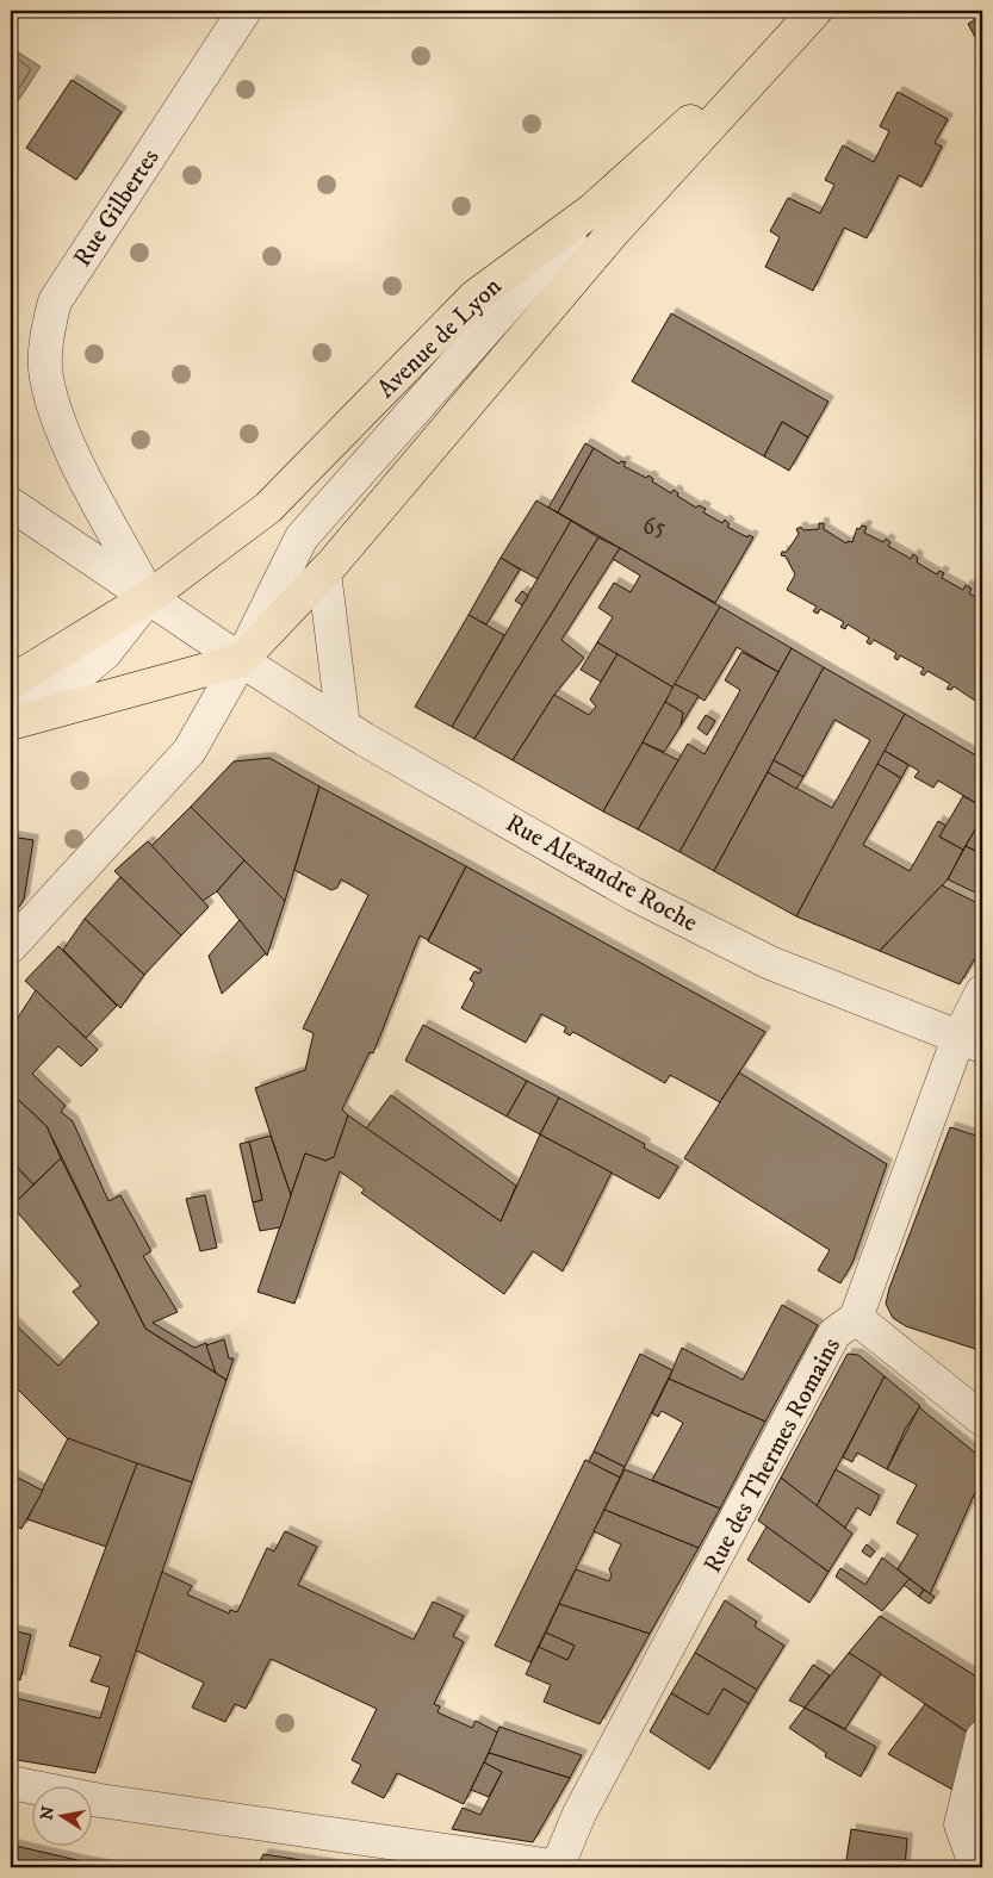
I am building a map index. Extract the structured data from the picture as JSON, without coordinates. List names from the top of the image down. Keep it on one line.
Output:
{"streets":{"main road":["Avenue de Lyon"],"street":["Rue Gilbertes","Rue Alexandre Roche","Rue des Thermes Romains"]},"crossings":[["Rue Gilbertes","Avenue de Lyon"],["Rue Gilbertes","Rue Alexandre Roche"],["Avenue de Lyon","Rue Alexandre Roche"],["Rue Alexandre Roche","Rue des Thermes Romains"]],"house_numbers":["65"],"north":"left"}
